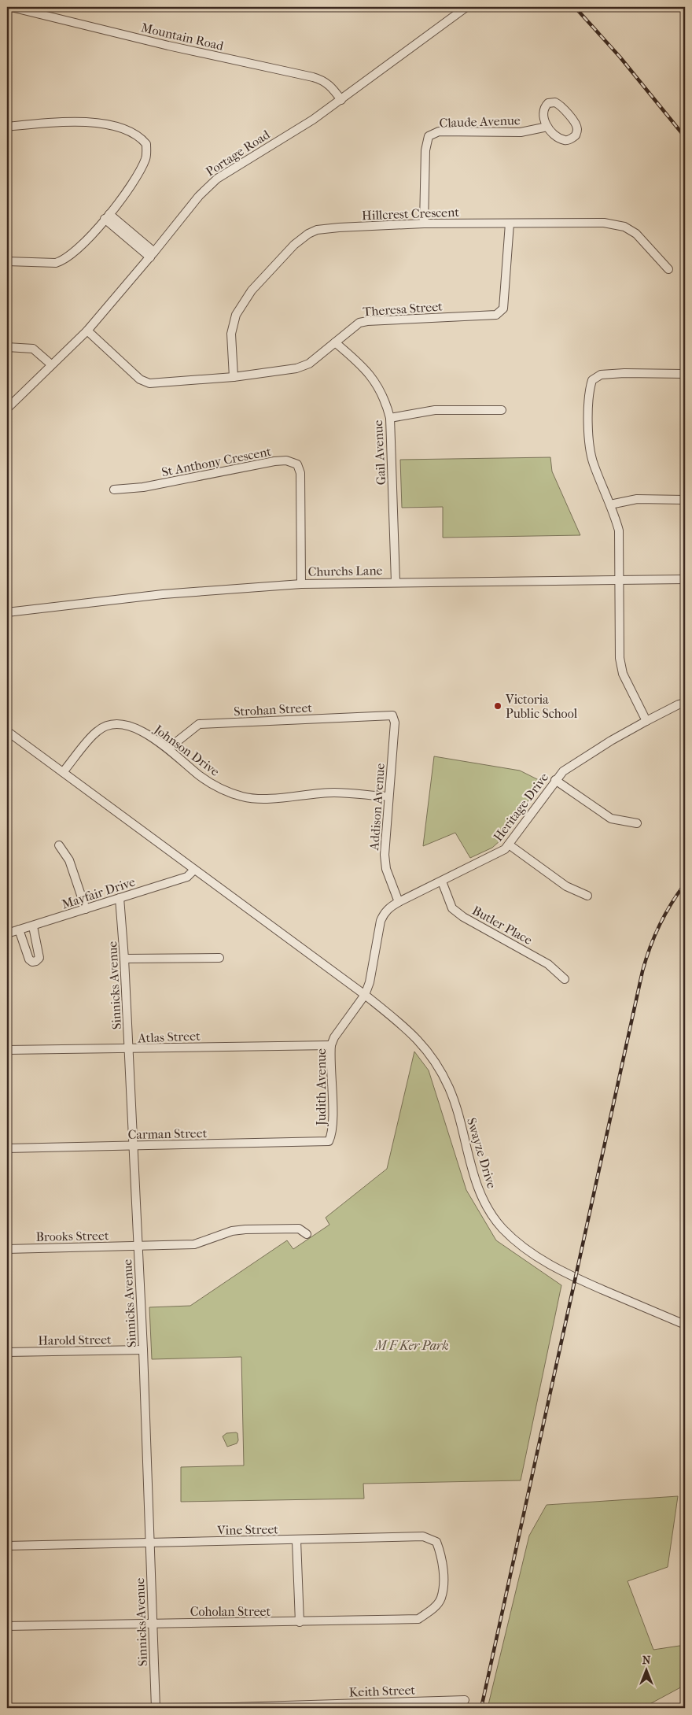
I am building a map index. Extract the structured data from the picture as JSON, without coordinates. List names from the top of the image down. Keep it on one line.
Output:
{"streets":{"street":["Mountain Road","Claude Avenue","Portage Road","Hillcrest Crescent","Theresa Street","Gail Avenue","St Anthony Crescent","Churchs Lane","Strohan Street","Johnson Drive","Addison Avenue","Heritage Drive","Mayfair Drive","Butler Place","Sinnicks Avenue","Atlas Street","Judith Avenue","Carman Street","Swayze Drive","Brooks Street","Harold Street","Vine Street","Coholan Street","Keith Street"]},"crossings":[["Mountain Road","Portage Road"],["Claude Avenue","Hillcrest Crescent"],["Portage Road","Theresa Street"],["Hillcrest Crescent","Theresa Street"],["Theresa Street","Gail Avenue"],["Gail Avenue","Churchs Lane"],["St Anthony Crescent","Churchs Lane"],["Strohan Street","Johnson Drive"],["Strohan Street","Addison Avenue"],["Johnson Drive","Addison Avenue"],["Johnson Drive","Swayze Drive"],["Addison Avenue","Heritage Drive"],["Heritage Drive","Butler Place"],["Heritage Drive","Judith Avenue"],["Heritage Drive","Swayze Drive"],["Mayfair Drive","Sinnicks Avenue"],["Mayfair Drive","Swayze Drive"],["Sinnicks Avenue","Atlas Street"],["Sinnicks Avenue","Carman Street"],["Sinnicks Avenue","Brooks Street"],["Sinnicks Avenue","Harold Street"],["Sinnicks Avenue","Vine Street"],["Sinnicks Avenue","Coholan Street"],["Atlas Street","Judith Avenue"],["Judith Avenue","Carman Street"],["Judith Avenue","Swayze Drive"],["Vine Street","Coholan Street"]],"parks":["M F Ker Park"],"places":["Victoria Public School"],"north":"top"}
